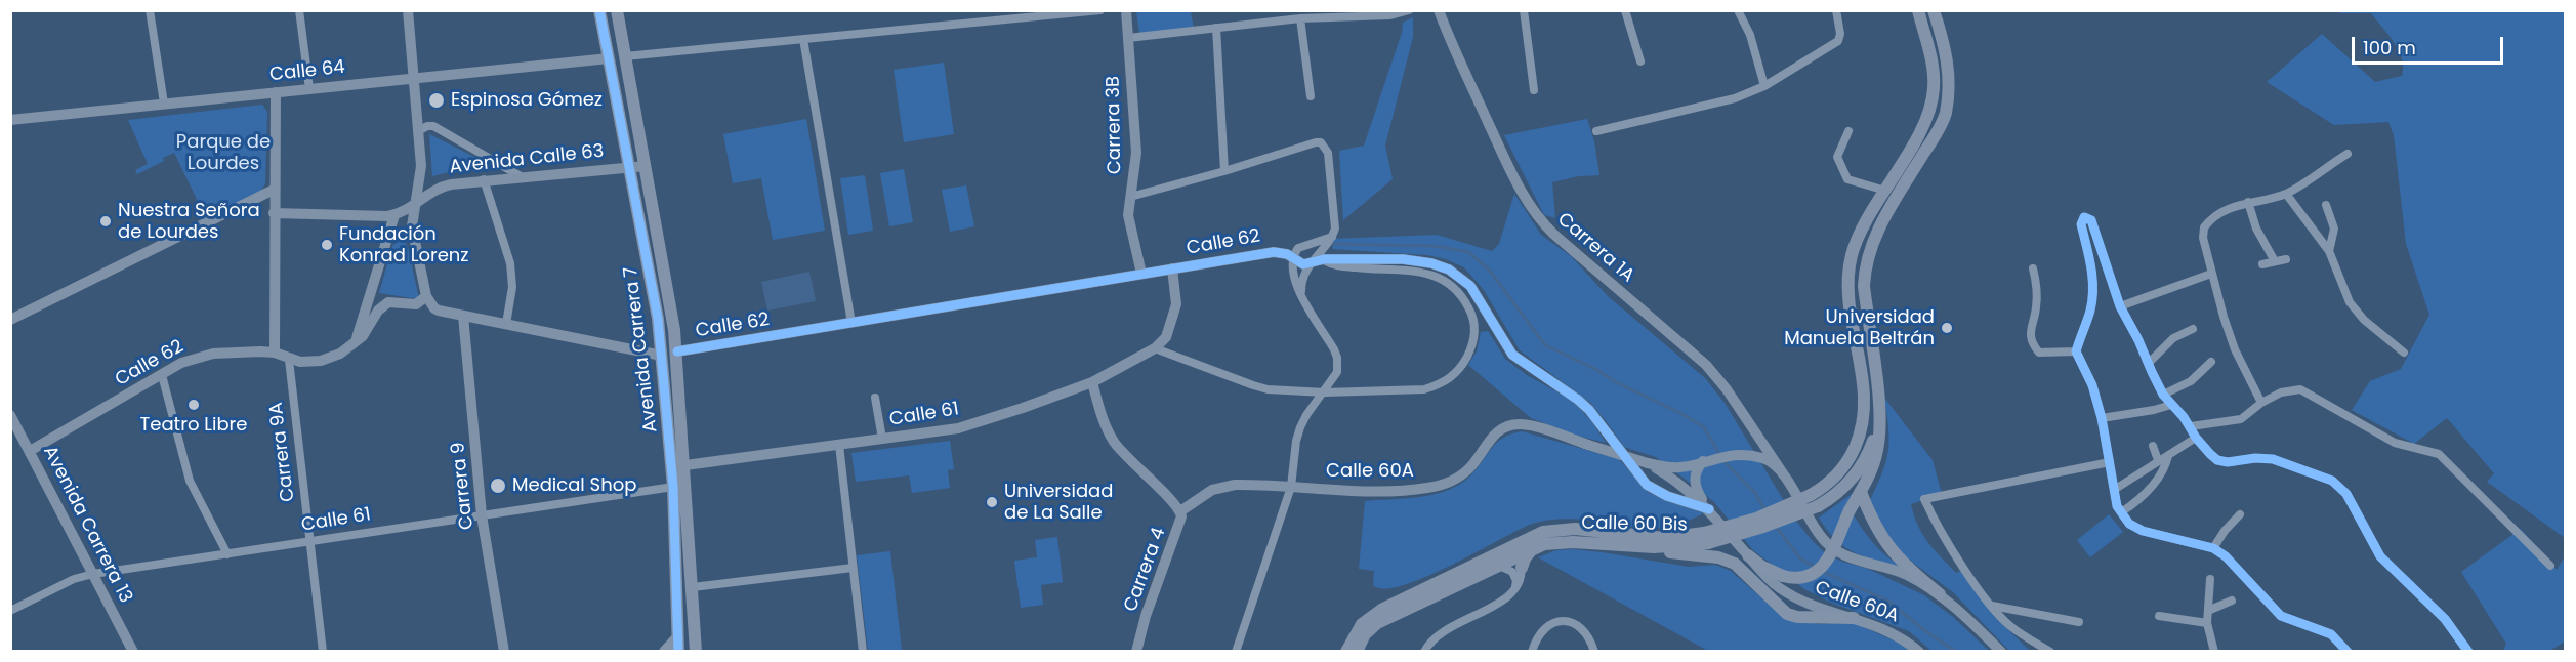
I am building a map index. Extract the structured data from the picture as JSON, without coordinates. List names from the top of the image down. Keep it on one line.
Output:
{"streets":{"main road":["Avenida Carrera 7","Calle 60 Bis"],"street":["Calle 64","Carrera 3B","Avenida Calle 63","Calle 62","Carrera 1A","Calle 61","Carrera 9A","Calle 60A","Carrera 9","Avenida Carrera 13","Carrera 4"]},"crossings":[["Calle 64","Avenida Carrera 7"],["Carrera 3B","Calle 62"],["Avenida Calle 63","Avenida Carrera 7"],["Calle 62","Avenida Carrera 7"],["Calle 62","Calle 61"],["Calle 62","Carrera 9A"],["Calle 62","Avenida Carrera 13"],["Carrera 1A","Calle 60A"],["Avenida Carrera 7","Calle 61"],["Calle 61","Carrera 9A"],["Calle 61","Carrera 9"],["Calle 61","Avenida Carrera 13"],["Calle 61","Carrera 4"],["Calle 60A","Carrera 4"]],"parks":["Parque de Lourdes"],"places":["Espinosa Gómez","Nuestra Señora de Lourdes","Fundación Konrad Lorenz","Universidad Manuela Beltrán","Teatro Libre","Medical Shop","Universidad de La Salle"],"scale_bar":"100 m"}
